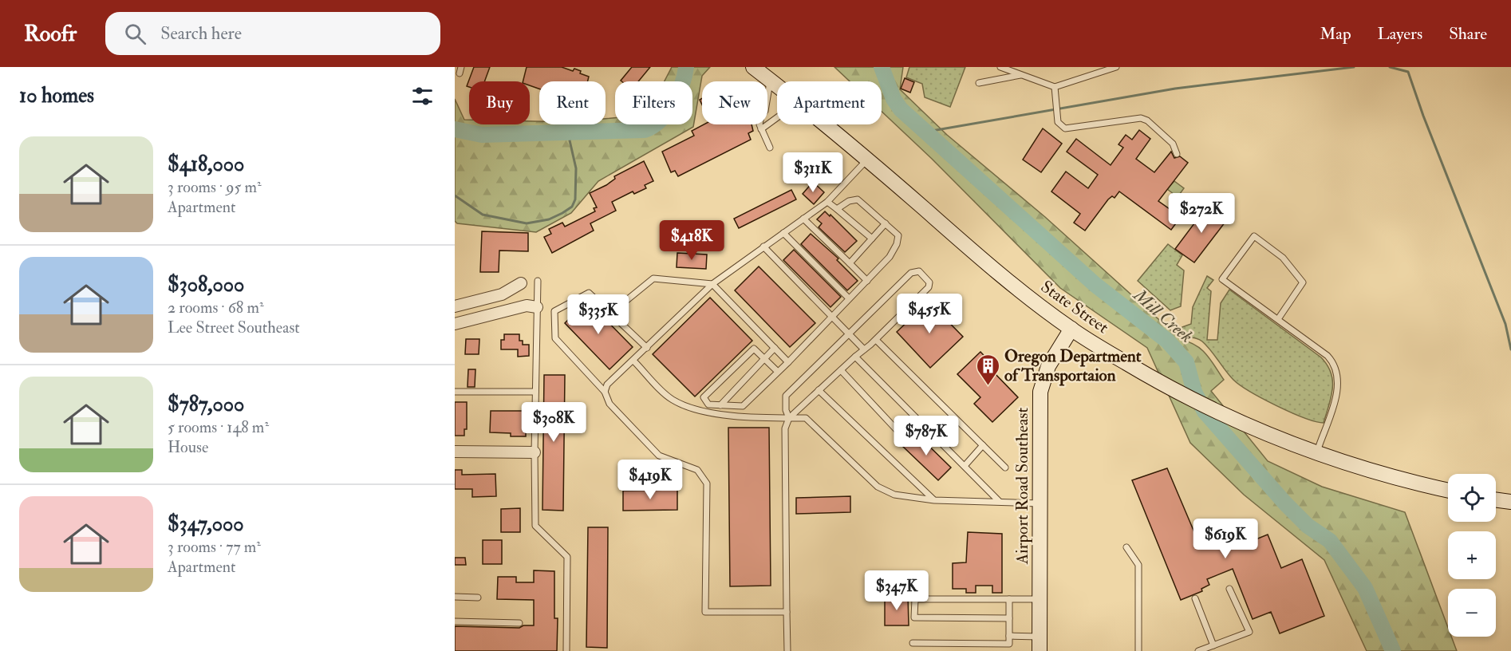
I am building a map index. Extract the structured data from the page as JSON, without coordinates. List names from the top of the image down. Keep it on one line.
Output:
{"streets":{"main road":["State Street","Airport Road Southeast"]},"crossings":[["State Street","Airport Road Southeast"]],"water":["Mill Creek"],"places":{"building":["Oregon Department of Transportaion"]},"page":{"header":"Roofr","search":"Search here","nav":["Map","Layers","Share"],"heading":"10 homes","chip":["Buy","Rent","Filters","New","Apartment"],"list":[{"name":"$418,000","note":"3 rooms · 95 m² · Apartment"},{"name":"$308,000","note":"2 rooms · 68 m² · Lee Street Southeast"},{"name":"$787,000","note":"5 rooms · 148 m² · House"},{"name":"$347,000","note":"3 rooms · 77 m² · Apartment"}],"price":["$311K","$272K","$418K","$455K","$335K","$308K","$787K","$419K","$619K","$347K"],"map_buttons":["+","−"]}}
